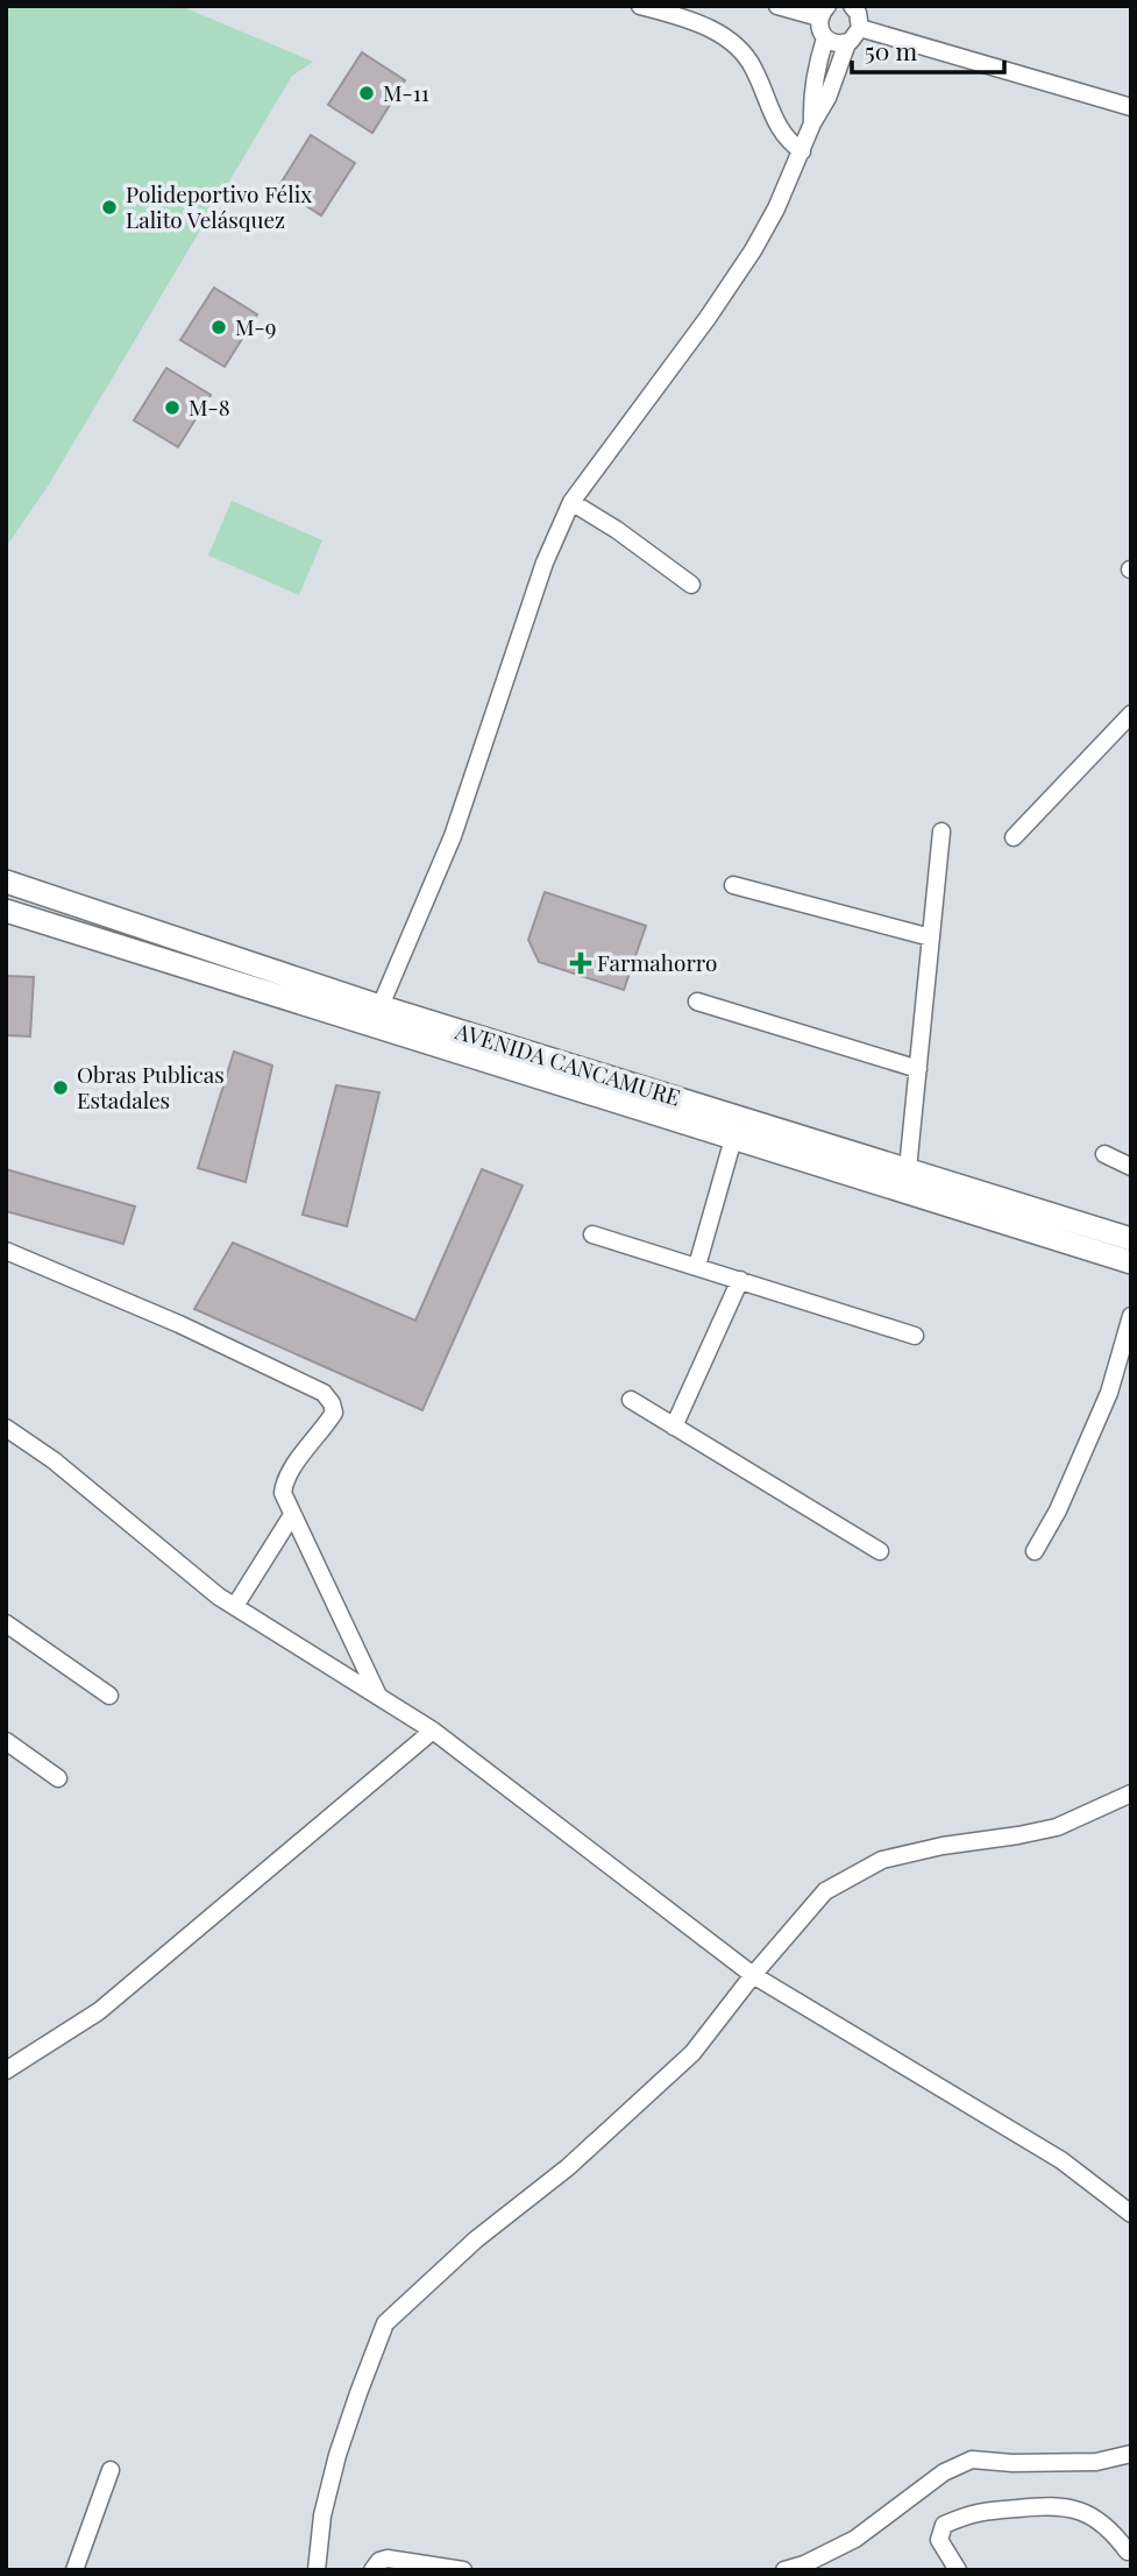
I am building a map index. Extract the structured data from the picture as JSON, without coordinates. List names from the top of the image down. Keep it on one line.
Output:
{"streets":{"main road":["AVENIDA CANCAMURE"]},"places":{"other":["M-11","Polideportivo Félix Lalito Velásquez","M-9","M-8","Obras Publicas Estadales"],"health":["Farmahorro"]},"scale_bar":"50 m"}
